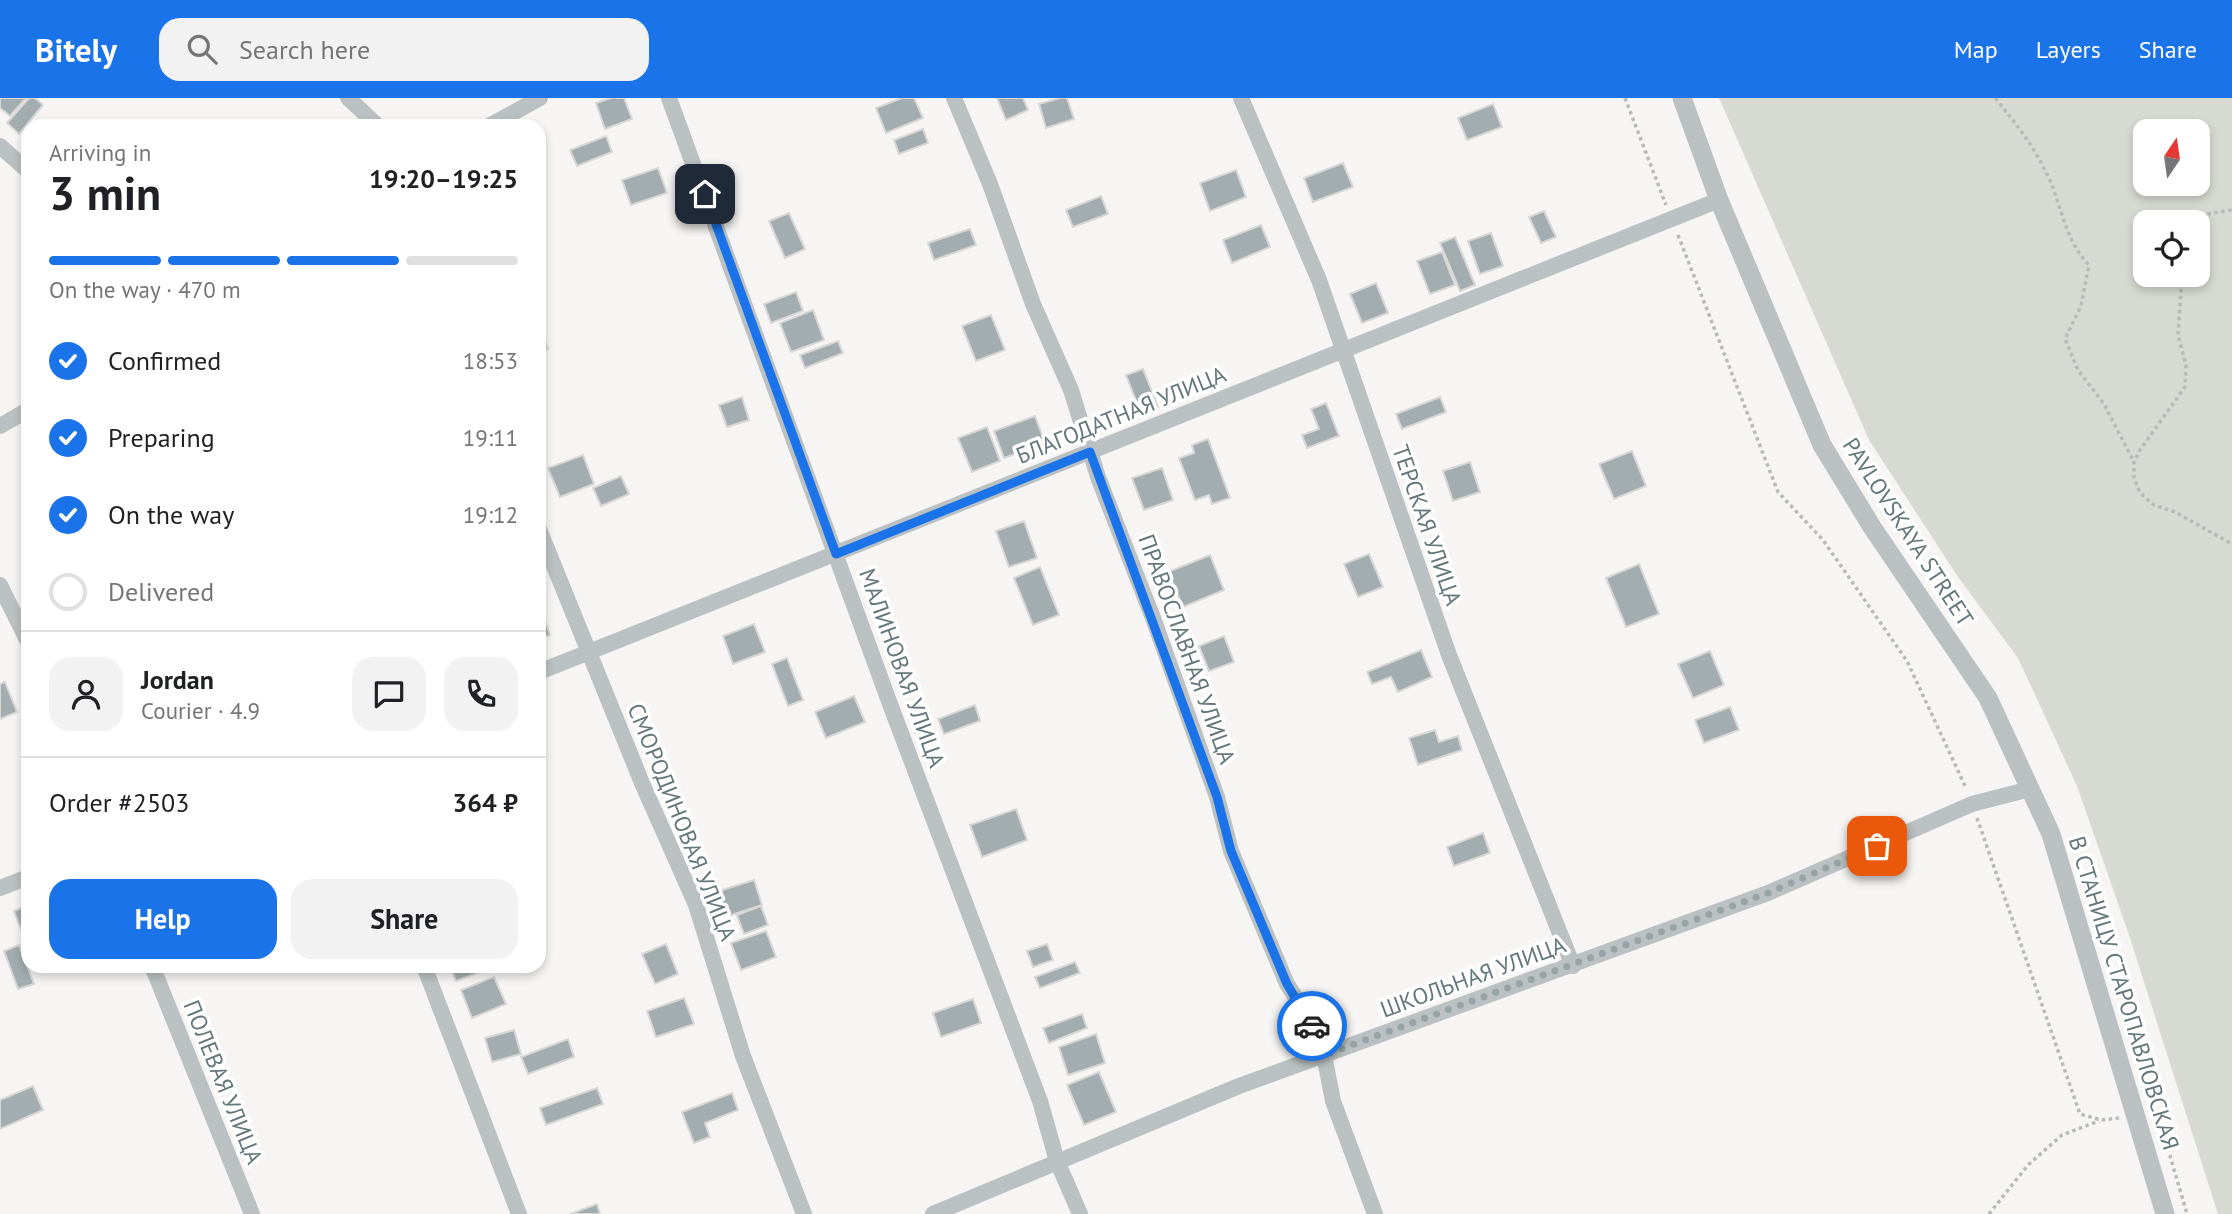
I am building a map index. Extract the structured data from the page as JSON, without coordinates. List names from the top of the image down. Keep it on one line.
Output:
{"streets":{"street":["БЛАГОДАТНАЯ УЛИЦА","ТЕРСКАЯ УЛИЦА","PAVLOVSKAYA STREET","ПРАВОСЛАВНАЯ УЛИЦА","МАЛИНОВАЯ УЛИЦА","СМОРОДИНОВАЯ УЛИЦА","ШКОЛЬНАЯ УЛИЦА","В СТАНИЦУ СТАРОПАВЛОВСКАЯ","ПОЛЕВАЯ УЛИЦА"]},"crossings":[["БЛАГОДАТНАЯ УЛИЦА","ТЕРСКАЯ УЛИЦА"],["БЛАГОДАТНАЯ УЛИЦА","PAVLOVSKAYA STREET"],["БЛАГОДАТНАЯ УЛИЦА","ПРАВОСЛАВНАЯ УЛИЦА"],["БЛАГОДАТНАЯ УЛИЦА","МАЛИНОВАЯ УЛИЦА"],["БЛАГОДАТНАЯ УЛИЦА","СМОРОДИНОВАЯ УЛИЦА"],["ТЕРСКАЯ УЛИЦА","ШКОЛЬНАЯ УЛИЦА"],["PAVLOVSKAYA STREET","ШКОЛЬНАЯ УЛИЦА"],["PAVLOVSKAYA STREET","В СТАНИЦУ СТАРОПАВЛОВСКАЯ"],["ПРАВОСЛАВНАЯ УЛИЦА","ШКОЛЬНАЯ УЛИЦА"],["МАЛИНОВАЯ УЛИЦА","ШКОЛЬНАЯ УЛИЦА"],["ШКОЛЬНАЯ УЛИЦА","В СТАНИЦУ СТАРОПАВЛОВСКАЯ"]],"north":"top","page":{"header":"Bitely","search":"Search here","nav":["Map","Layers","Share"],"heading":["3 min","Arriving in","19:20–19:25"],"panel":["Jordan","Courier · 4.9","Order #2503","364 ₽"],"bar":"On the way · 470 m","list":[["Confirmed","18:53"],["Preparing","19:11"],["On the way","19:12"],"Delivered"],"buttons":["Help","Share"]}}
